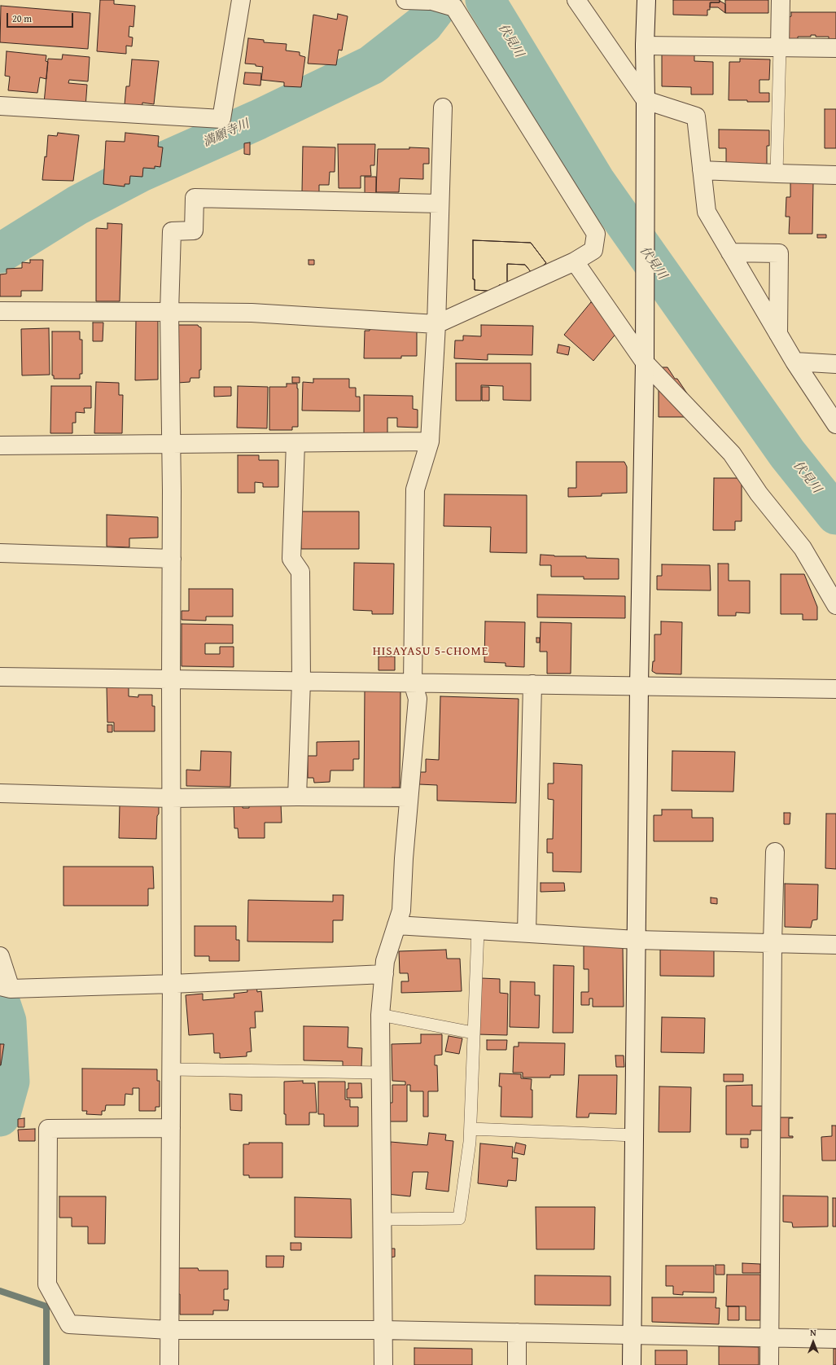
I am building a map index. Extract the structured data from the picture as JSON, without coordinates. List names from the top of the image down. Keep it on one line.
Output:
{"districts":["HISAYASU 5-CHOME"],"water":["伏見川","満願寺川"],"scale_bar":"20 m","north":"top"}
